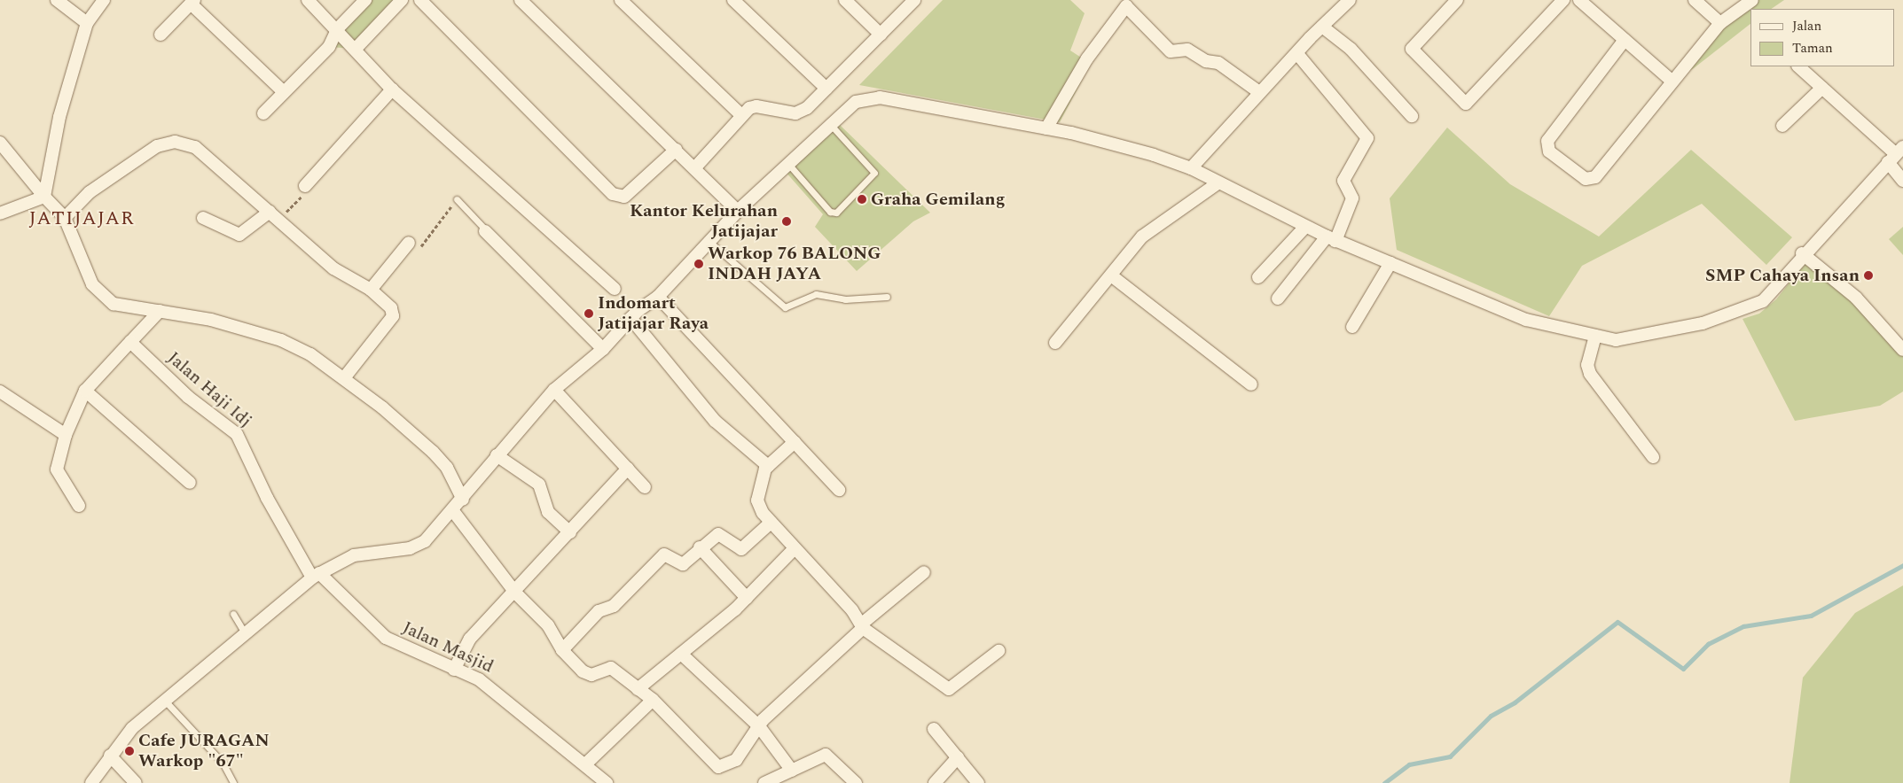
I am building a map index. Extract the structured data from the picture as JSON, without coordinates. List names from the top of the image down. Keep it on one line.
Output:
{"streets":{"street":["Jalan Haji Idj","Jalan Masjid"]},"crossings":[["Jalan Haji Idj","Jalan Masjid"]],"districts":["JATIJAJAR"],"places":["Graha Gemilang","Kantor Kelurahan Jatijajar","Warkop 76 BALONG INDAH JAYA","SMP Cahaya Insan","Indomart Jatijajar Raya","Cafe JURAGAN Warkop \"67\""],"legend":["Jalan","Taman"]}
